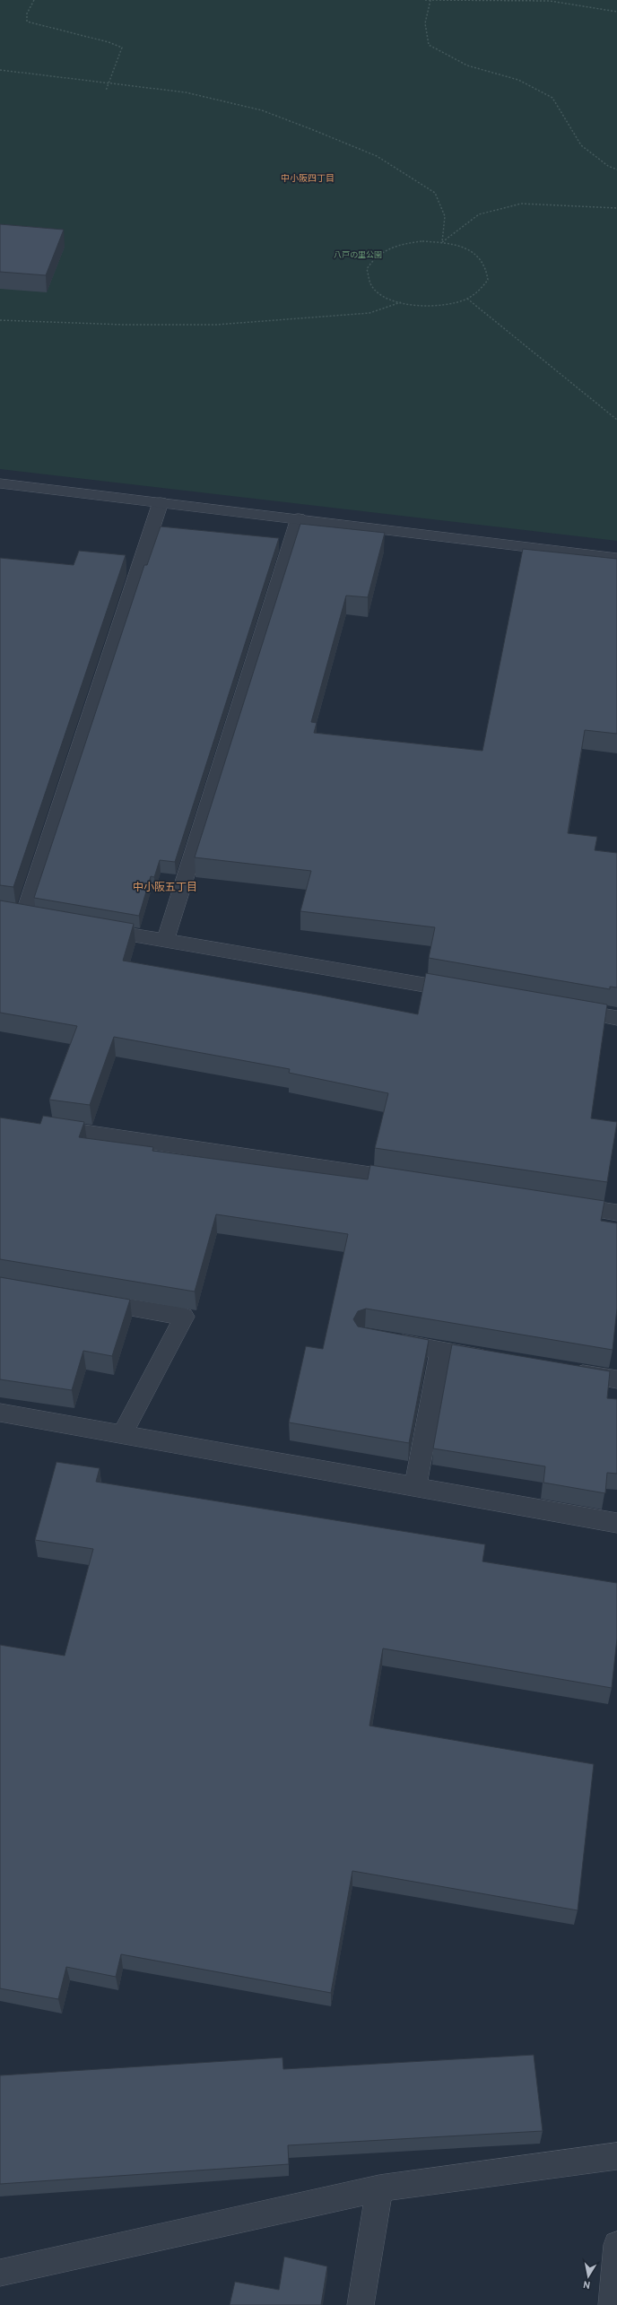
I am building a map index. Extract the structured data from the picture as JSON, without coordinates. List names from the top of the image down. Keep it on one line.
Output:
{"districts":["中小阪四丁目","中小阪五丁目"],"parks":["八戸の里公園"],"north":"bottom"}
